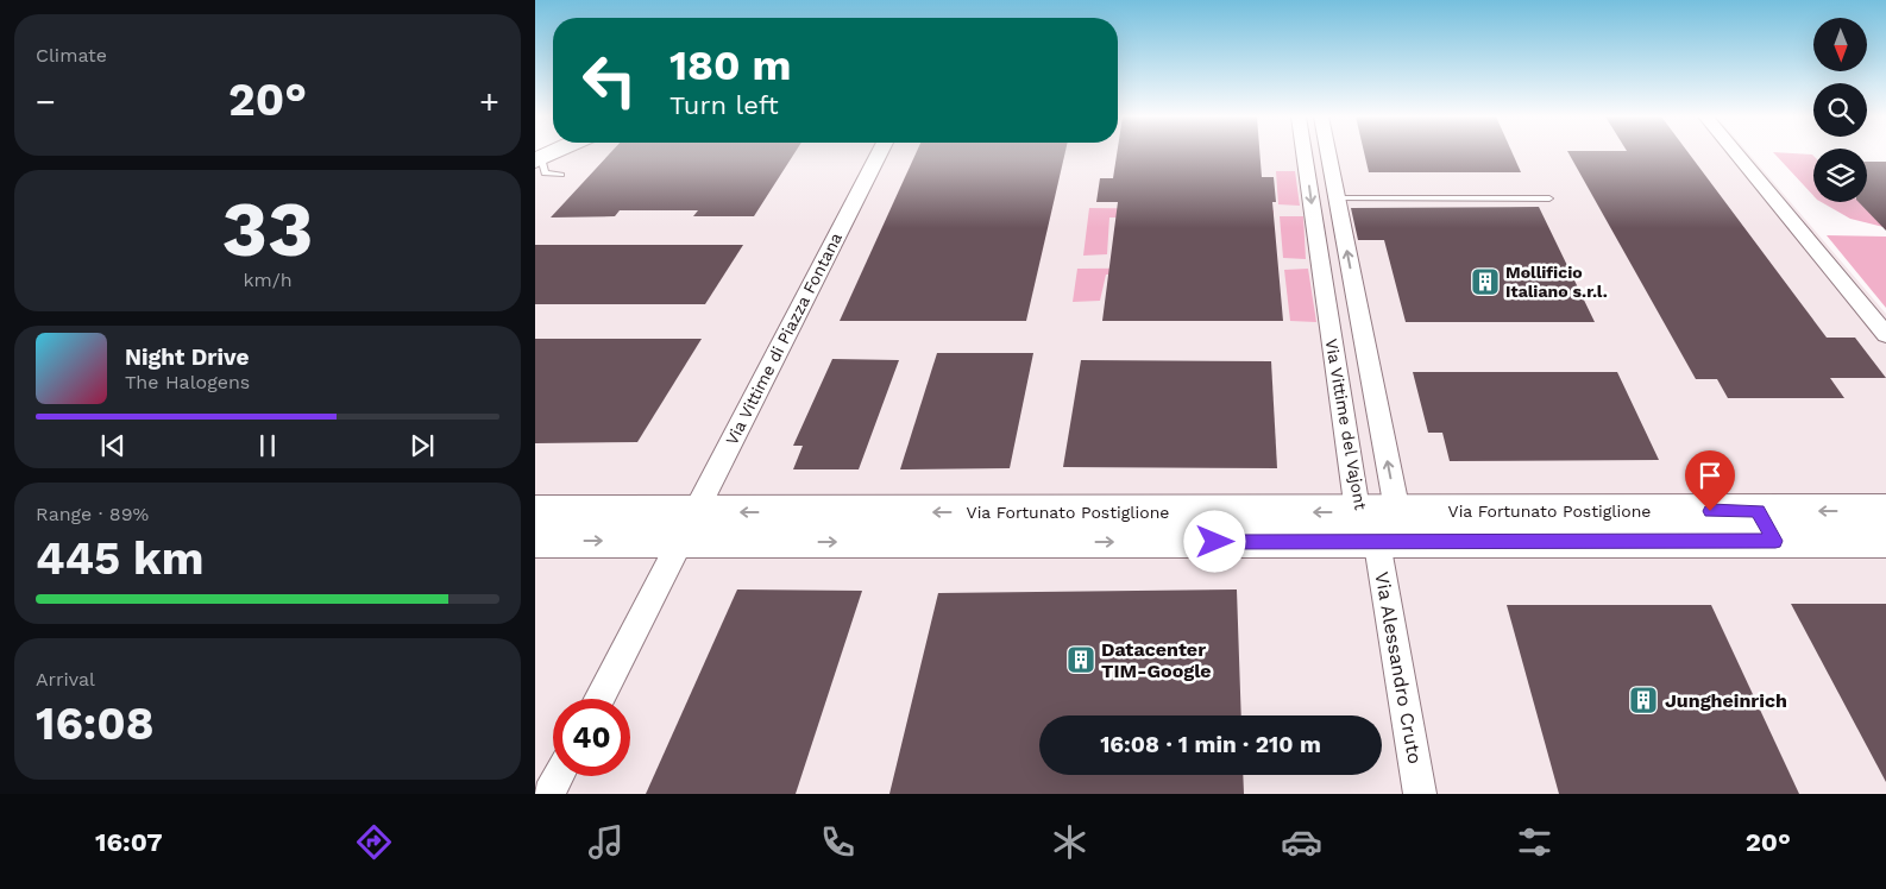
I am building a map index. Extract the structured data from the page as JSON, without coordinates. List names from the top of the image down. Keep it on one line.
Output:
{"streets":{"street":["Via Vittime di Piazza Fontana","Via Vittime del Vajont","Via Fortunato Postiglione","Via Alessandro Cruto"]},"crossings":[["Via Vittime di Piazza Fontana","Via Fortunato Postiglione"],["Via Vittime del Vajont","Via Fortunato Postiglione"],["Via Vittime del Vajont","Via Alessandro Cruto"],["Via Fortunato Postiglione","Via Alessandro Cruto"]],"places":{"building":["Mollificio Italiano s.r.l.","Datacenter TIM-Google","Jungheinrich"]},"north":"bottom","page":{"tile":["Climate",["33","km/h"],["Range · 89%","445 km"],["Arrival","16:08"]],"turn":["180 m","Turn left"],"heat":["−","20°","+"],"song":["Night Drive","The Halogens"],"limit":"40","trip":"16:08 · 1 min · 210 m","tabs":["16:07","20°"]}}
